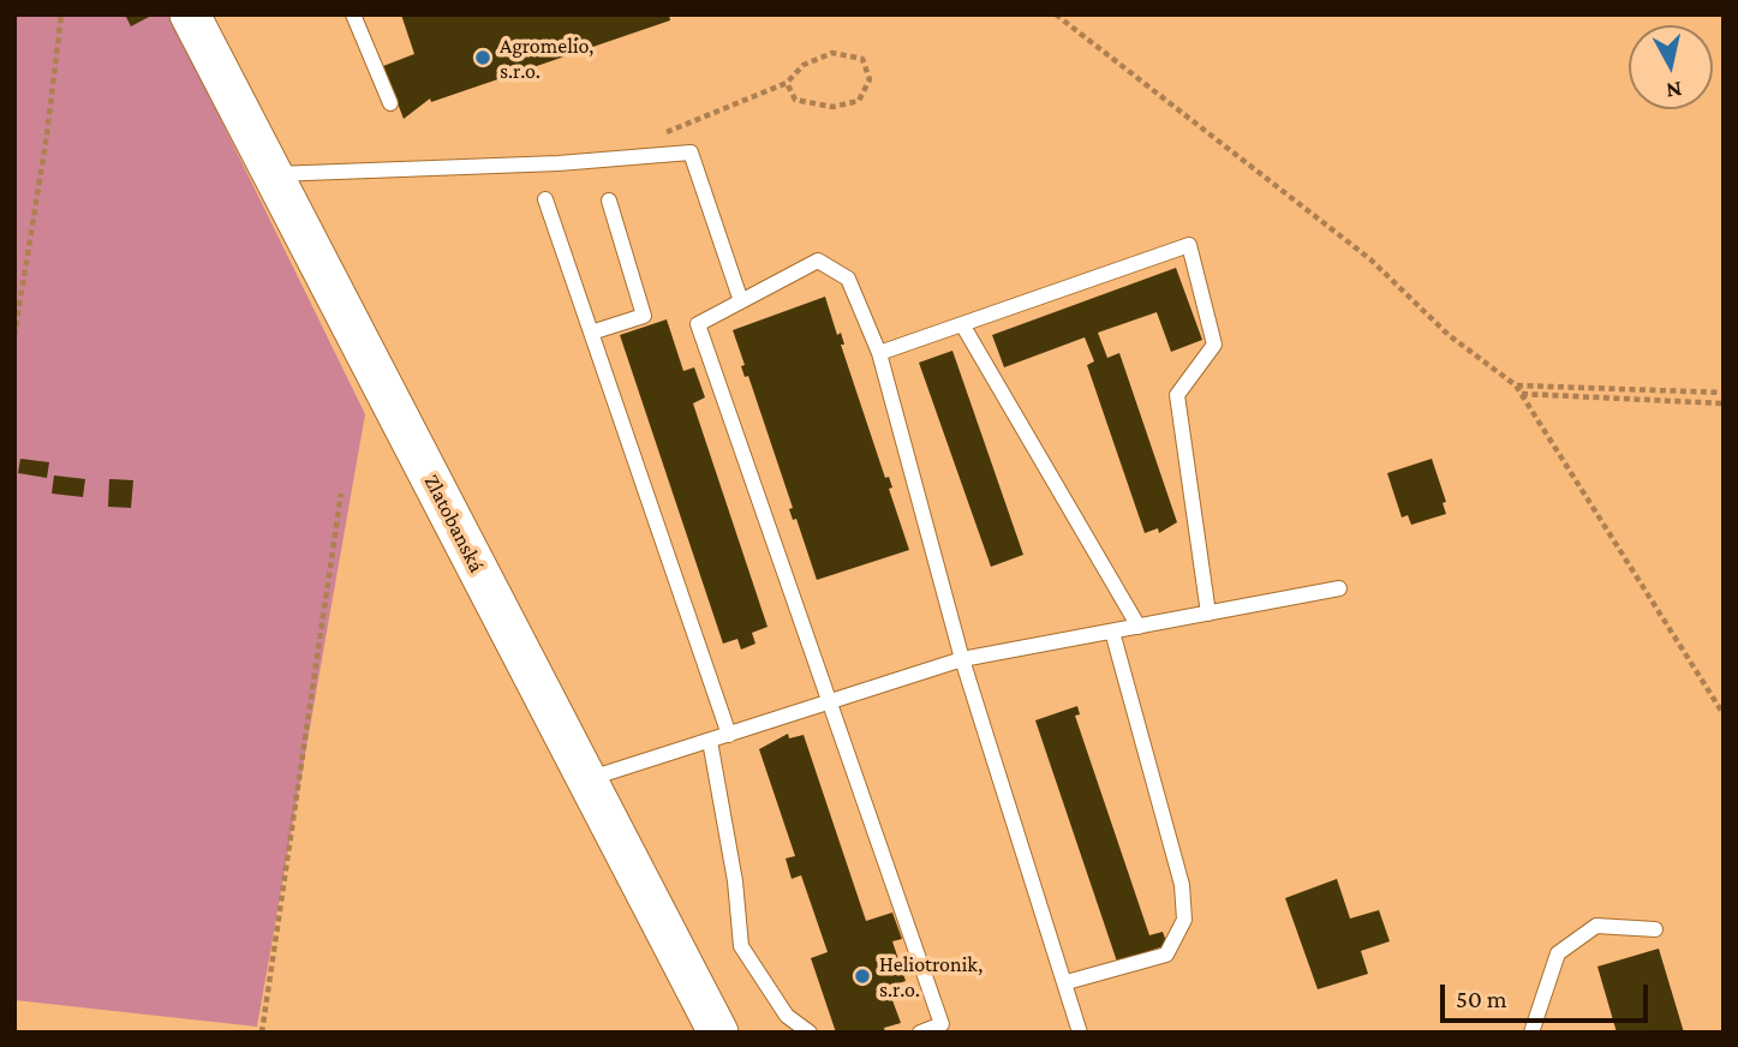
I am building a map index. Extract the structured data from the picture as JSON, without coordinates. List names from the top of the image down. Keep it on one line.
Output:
{"streets":{"street":["Zlatobanská"]},"places":["Agromelio, s.r.o.","Heliotronik, s.r.o."],"scale_bar":"50 m","north":"bottom"}
